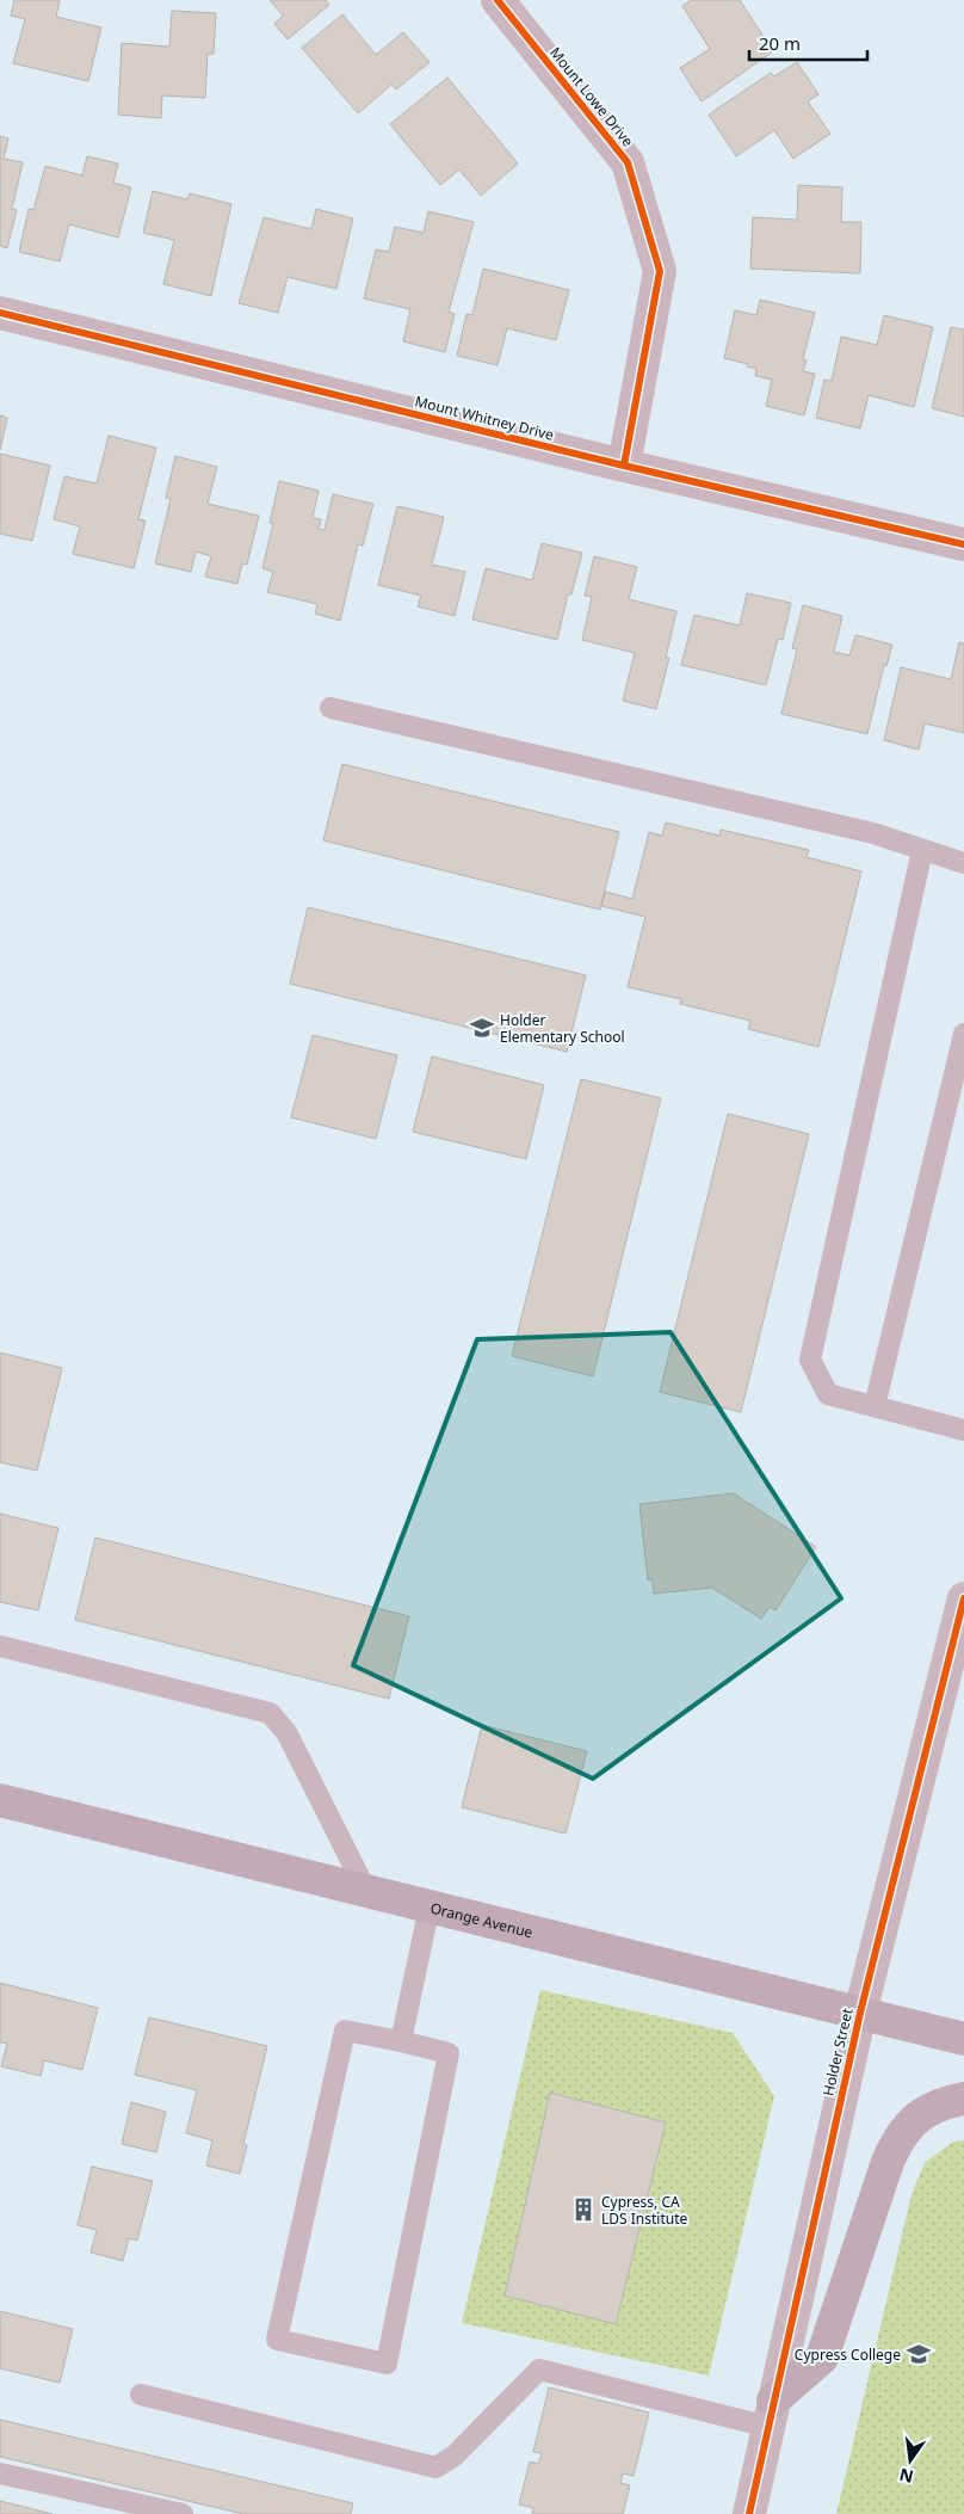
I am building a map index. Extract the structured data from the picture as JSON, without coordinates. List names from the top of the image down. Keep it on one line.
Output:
{"streets":{"main road":["Orange Avenue"],"street":["Mount Lowe Drive","Mount Whitney Drive","Holder Street"]},"crossings":[["Mount Lowe Drive","Mount Whitney Drive"],["Orange Avenue","Holder Street"]],"places":{"school or university":["Holder Elementary School","Cypress College"],"building":["Cypress, CA LDS Institute"]},"scale_bar":"20 m","north":"bottom"}
